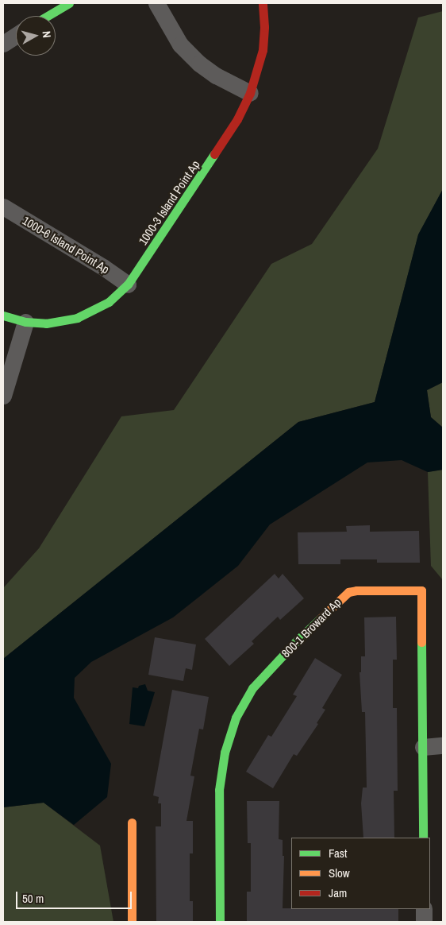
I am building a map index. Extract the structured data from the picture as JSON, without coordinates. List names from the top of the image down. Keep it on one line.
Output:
{"streets":{"street":["1000-3 Island Point Ap","1000-6 Island Point Ap","800-1 Broward Ap"]},"crossings":[["1000-3 Island Point Ap","1000-6 Island Point Ap"]],"legend":["Fast","Slow","Jam"],"scale_bar":"50 m","north":"right"}
